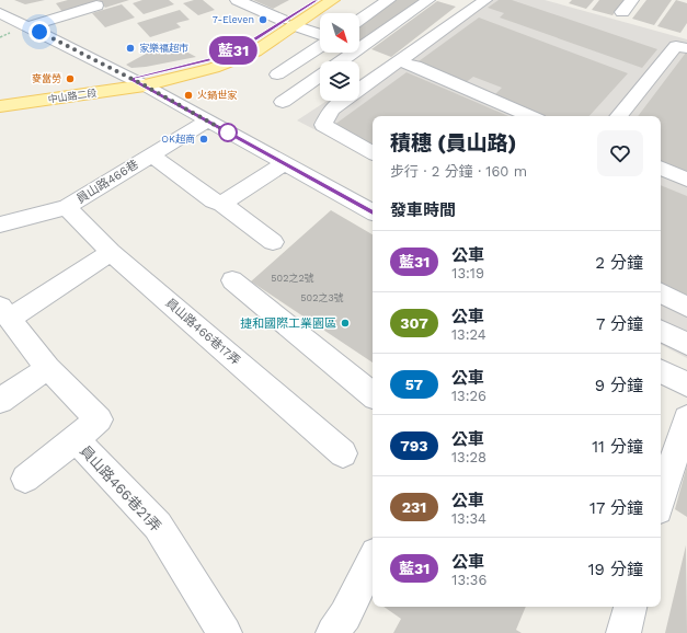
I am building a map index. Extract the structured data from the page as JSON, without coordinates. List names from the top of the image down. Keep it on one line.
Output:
{"streets":{"main road":["中山路二段"],"street":["員山路466巷","員山路466巷17弄","員山路466巷21弄"]},"crossings":[["員山路466巷","員山路466巷17弄"],["員山路466巷17弄","員山路466巷21弄"]],"places":["7-Eleven","家樂福超市","麥當勞","火鍋世家","OK超商","捷和國際工業園區"],"lines":["bus line 藍31"],"house_numbers":["502之2號","502之3號"],"north":"bottom right","page":{"on_map":"藍31","heading":[["積穗 (員山路)","步行 · 2 分鐘 · 160 m"],"發車時間"],"list":[{"mark":"藍31","name":"公車","note":"13:19","value":"2 分鐘"},{"mark":"307","name":"公車","note":"13:24","value":"7 分鐘"},{"mark":"57","name":"公車","note":"13:26","value":"9 分鐘"},{"mark":"793","name":"公車","note":"13:28","value":"11 分鐘"},{"mark":"231","name":"公車","note":"13:34","value":"17 分鐘"},{"mark":"藍31","name":"公車","note":"13:36","value":"19 分鐘"}]}}
